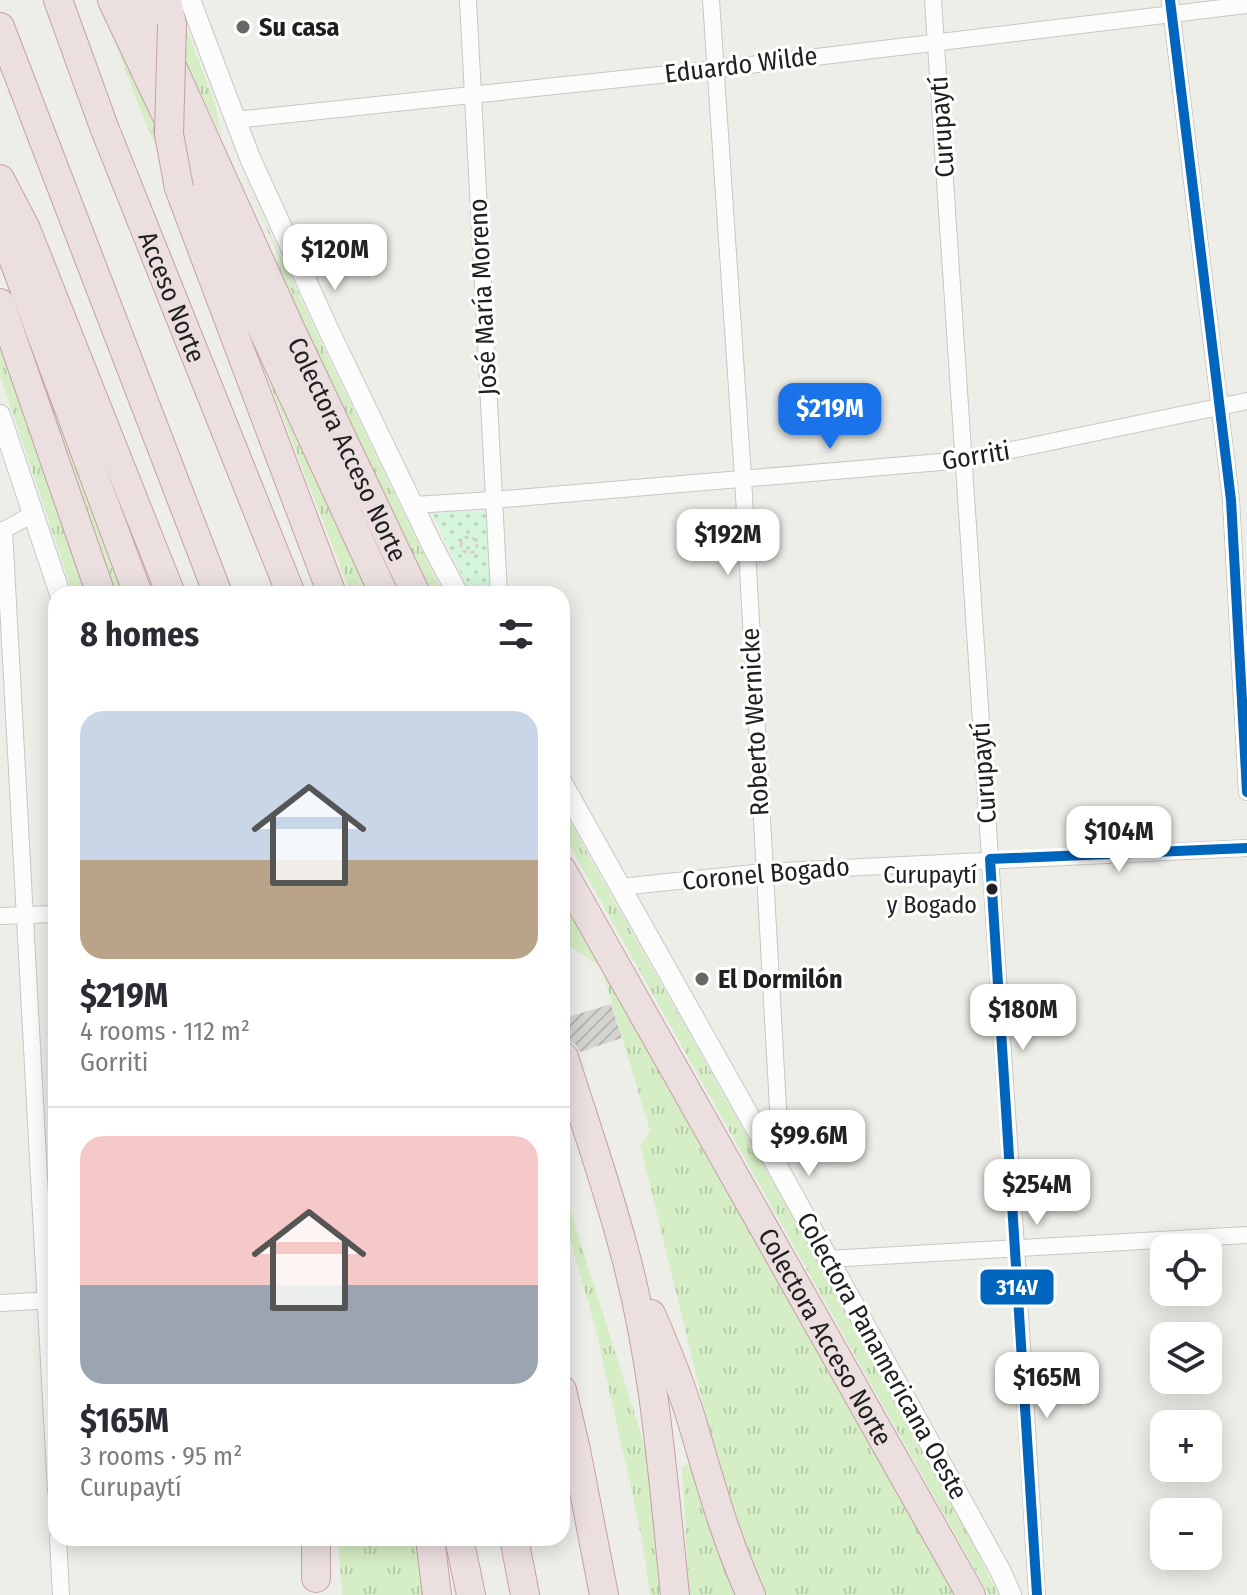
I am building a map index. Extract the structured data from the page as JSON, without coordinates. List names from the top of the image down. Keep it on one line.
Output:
{"streets":{"highway":["Acceso Norte","Colectora Acceso Norte"],"street":["Eduardo Wilde","Curupaytí","José María Moreno","Gorriti","Roberto Wernicke","Coronel Bogado","Colectora Panamericana Oeste"]},"crossings":[["Eduardo Wilde","Curupaytí"],["Eduardo Wilde","José María Moreno"],["Eduardo Wilde","Roberto Wernicke"],["Curupaytí","Gorriti"],["Curupaytí","Coronel Bogado"],["José María Moreno","Gorriti"],["Gorriti","Roberto Wernicke"],["Roberto Wernicke","Coronel Bogado"],["Roberto Wernicke","Colectora Panamericana Oeste"],["Coronel Bogado","Colectora Panamericana Oeste"]],"places":["Su casa","Curupaytí y Bogado","El Dormilón"],"lines":["transit line 314V"],"page":{"price":["$120M","$219M","$192M","$104M","$180M","$99.6M","$254M","$165M"],"heading":"8 homes","list":[{"name":"$219M","note":"4 rooms · 112 m² · Gorriti"},{"name":"$165M","note":"3 rooms · 95 m² · Curupaytí"}],"map_buttons":["+","−"]}}
